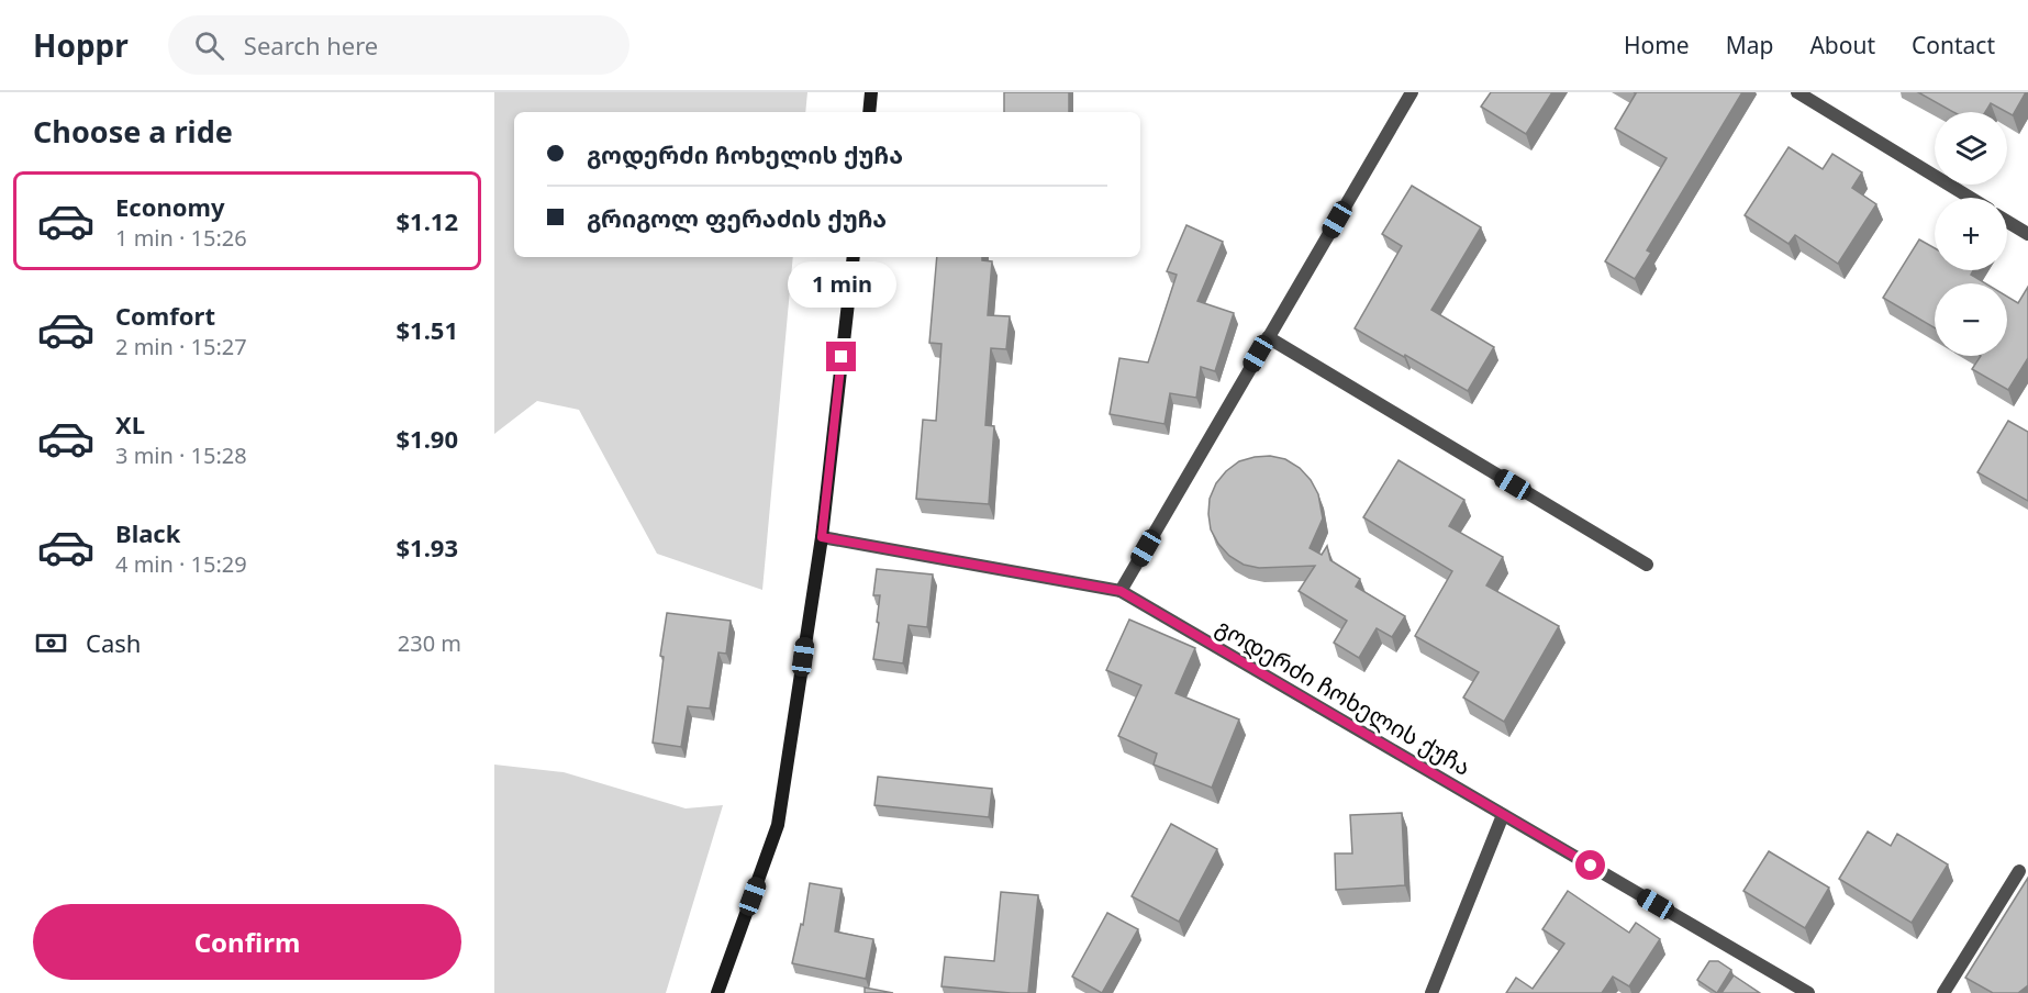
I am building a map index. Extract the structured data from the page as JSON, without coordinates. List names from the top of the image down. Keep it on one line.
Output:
{"streets":{"street":["გოდერძი ჩოხელის ქუჩა"]},"page":{"header":"Hoppr","search":"Search here","nav":["Home","Map","About","Contact"],"heading":"Choose a ride","map_buttons":["+","−"],"banner":["გოდერძი ჩოხელის ქუჩა","გრიგოლ ფერაძის ქუჩა"],"list":[{"name":"Economy","note":"1 min · 15:26","value":"$1.12"},{"name":"Comfort","note":"2 min · 15:27","value":"$1.51"},{"name":"XL","note":"3 min · 15:28","value":"$1.90"},{"name":"Black","note":"4 min · 15:29","value":"$1.93"}],"bubble":"1 min","pay":["Cash","230 m"],"buttons":"Confirm"}}
